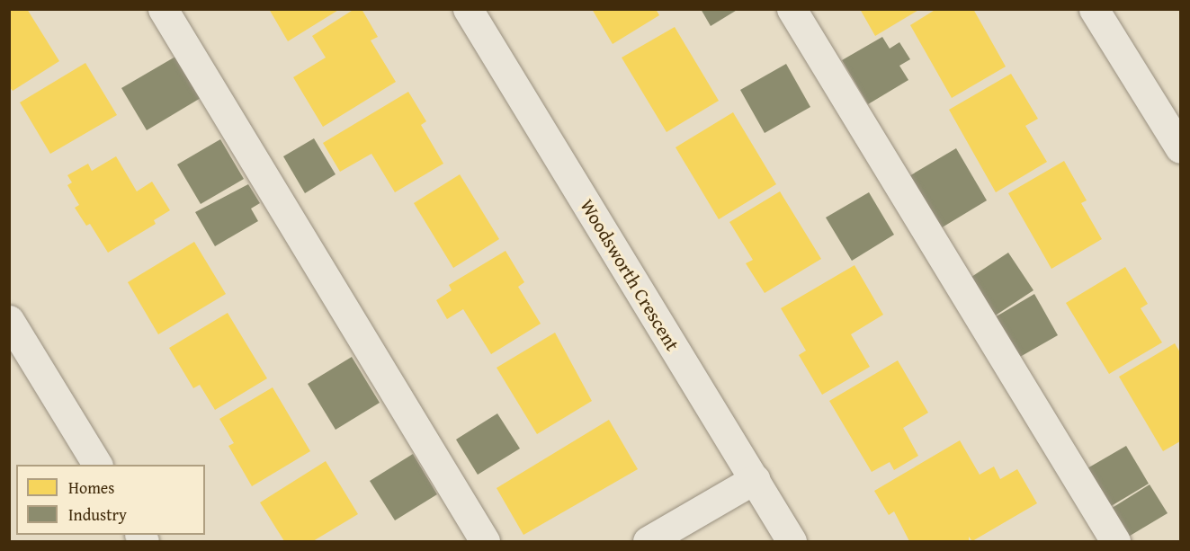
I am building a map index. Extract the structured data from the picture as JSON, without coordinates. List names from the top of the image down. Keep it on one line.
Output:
{"streets":{"street":["Woodsworth Crescent"]},"legend":["Homes","Industry"]}
